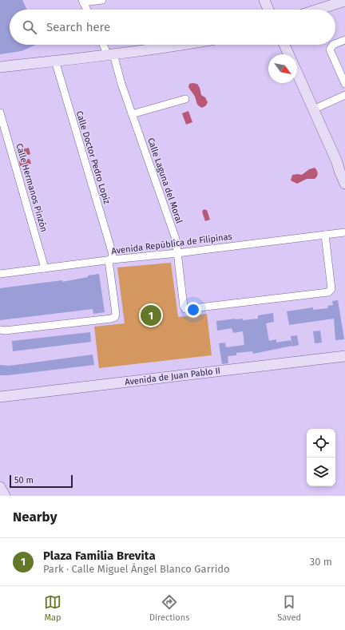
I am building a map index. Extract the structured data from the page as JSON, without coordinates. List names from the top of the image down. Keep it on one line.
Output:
{"streets":{"street":["Calle Doctor Pedro Lopiz","Calle Laguna del Moral","Calle Hermanos Pinzón","Avenida República de Filipinas","Avenida de Juan Pablo II"]},"crossings":[["Calle Doctor Pedro Lopiz","Avenida República de Filipinas"],["Calle Laguna del Moral","Avenida República de Filipinas"],["Calle Hermanos Pinzón","Avenida República de Filipinas"]],"scale_bar":"50 m","north":"bottom right","page":{"search":"Search here","pins":"1","scale":"50 m","heading":"Nearby","list":[{"mark":"1","name":"Plaza Familia Brevita","note":"Park · Calle Miguel Ángel Blanco Garrido","value":"30 m"}],"nav":["Map","Directions","Saved"]}}
